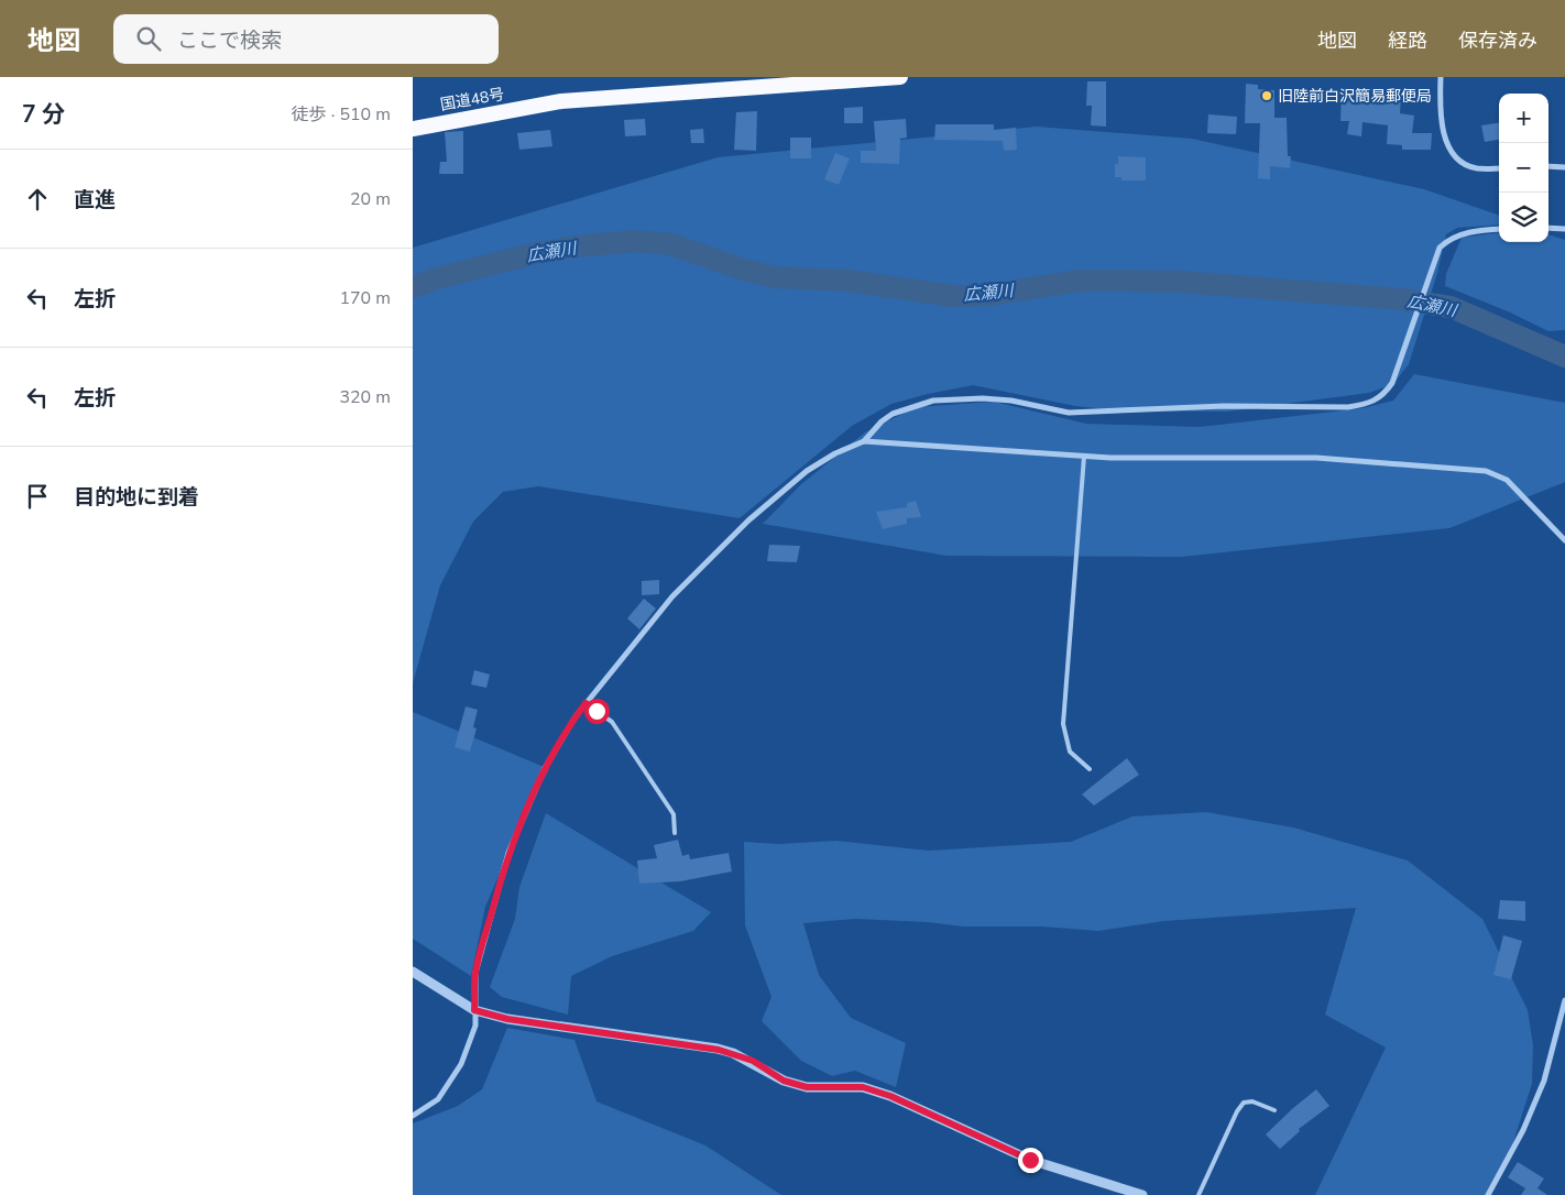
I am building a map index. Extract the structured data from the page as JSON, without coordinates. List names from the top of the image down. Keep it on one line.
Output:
{"streets":{"highway":["国道48号"]},"water":["広瀬川"],"places":["旧陸前白沢簡易郵便局"],"page":{"header":"地図","search":"ここで検索","nav":["地図","経路","保存済み"],"heading":["7 分","徒歩 · 510 m"],"map_buttons":["+","−"],"list":[["直進","20 m"],["左折","170 m"],["左折","320 m"],"目的地に到着"]}}
